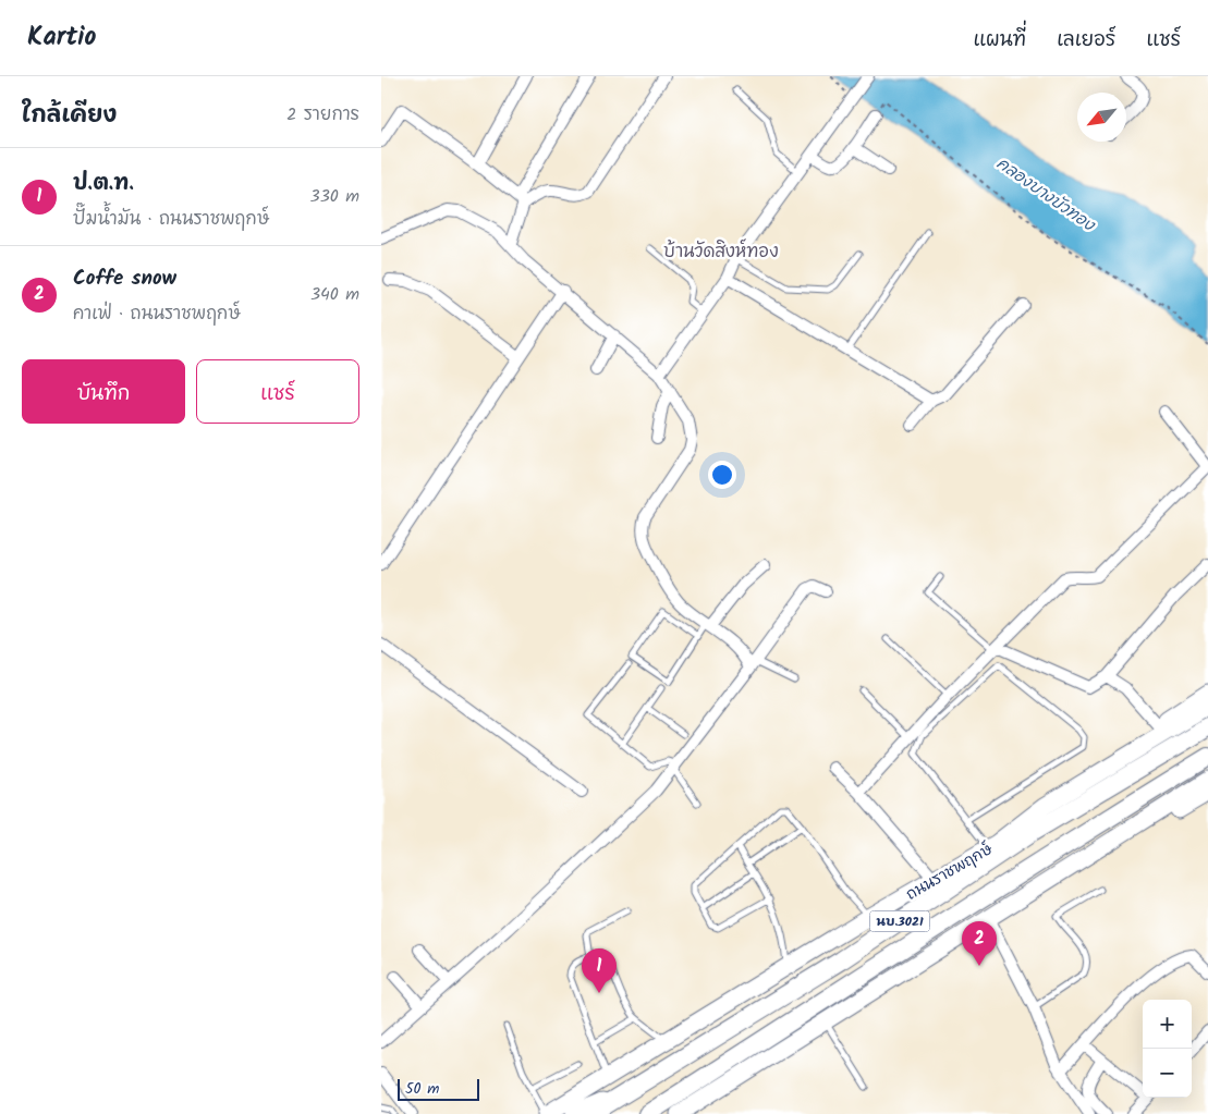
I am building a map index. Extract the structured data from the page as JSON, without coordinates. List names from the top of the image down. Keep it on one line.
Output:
{"streets":{"main road":["ถนนราชพฤกษ์","นบ.3021"]},"districts":["บ้านวัดสิงห์ทอง"],"water":["คลองบางบัวทอง"],"scale_bar":"50 m","north":"bottom left","page":{"header":"Kartio","nav":["แผนที่","เลเยอร์","แชร์"],"heading":["ใกล้เคียง","2 รายการ"],"list":[{"mark":"1","name":"ป.ต.ท.","note":"ปั๊มน้ำมัน · ถนนราชพฤกษ์","value":"330 m"},{"mark":"2","name":"Coffe snow","note":"คาเฟ่ · ถนนราชพฤกษ์","value":"340 m"}],"buttons":["บันทึก","แชร์"],"pins":["2","1"],"map_buttons":["+","−"],"scale":"50 m"}}
